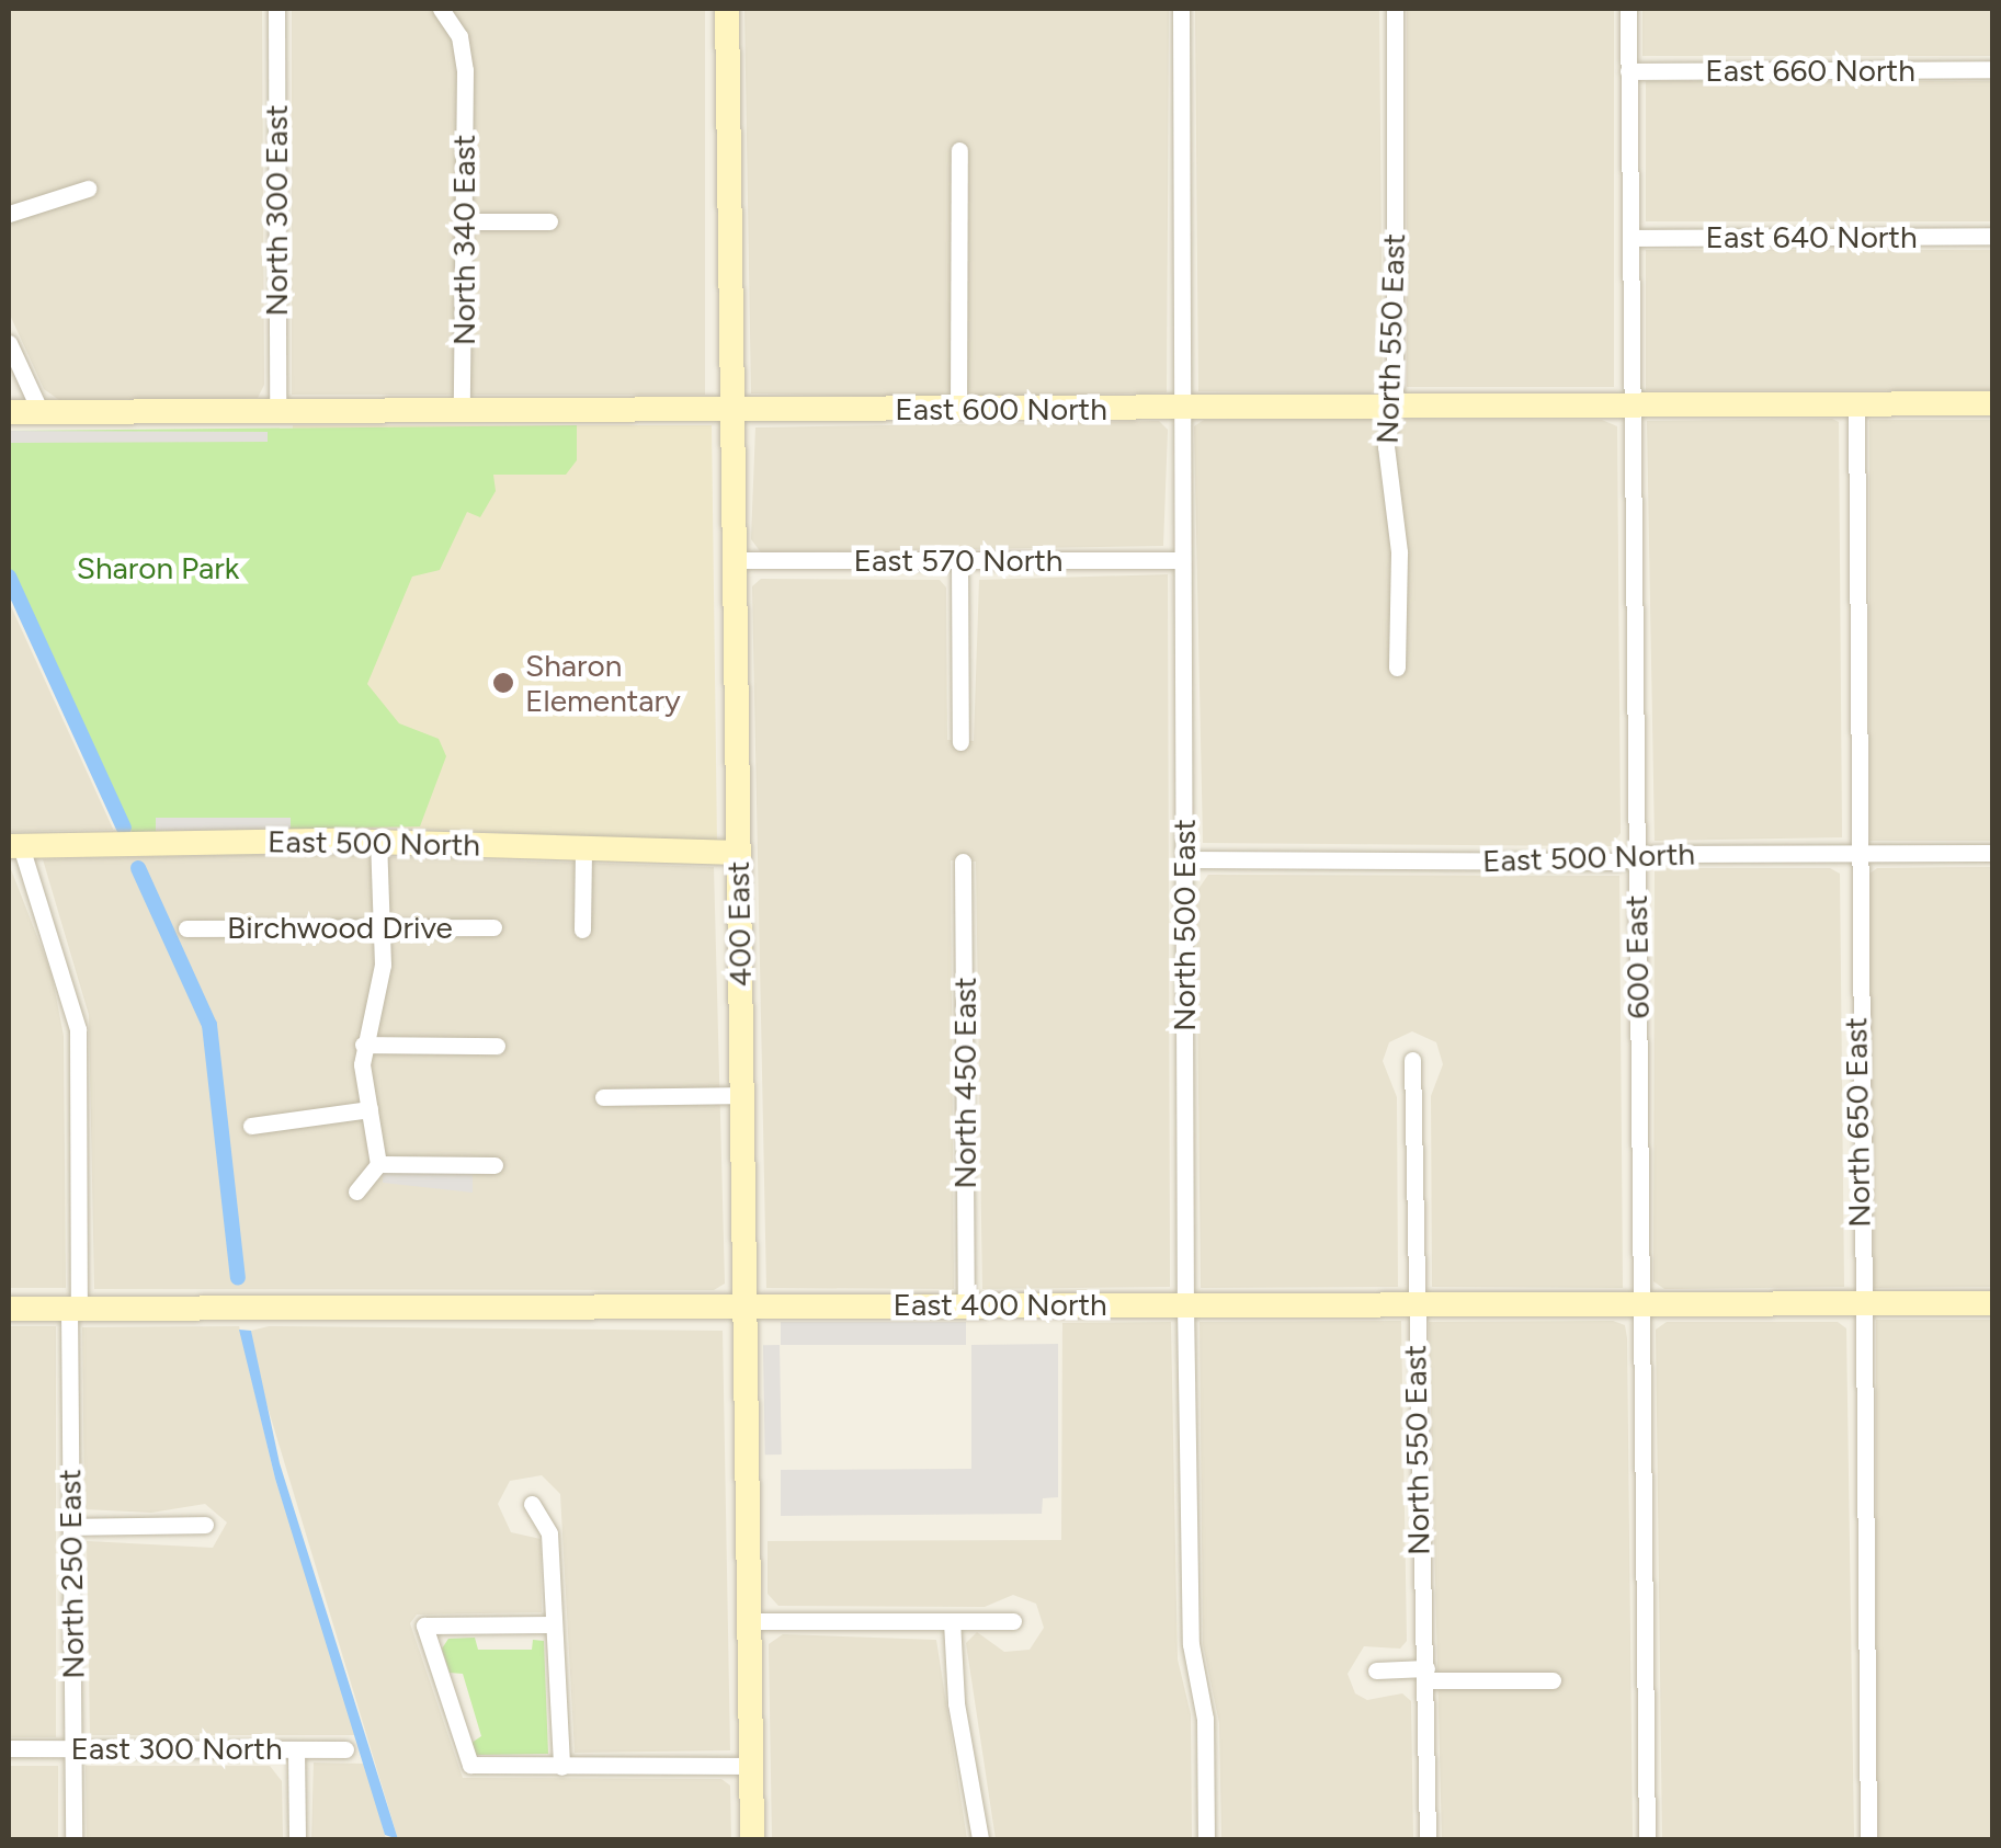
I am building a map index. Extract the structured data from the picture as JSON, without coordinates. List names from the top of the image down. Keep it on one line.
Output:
{"streets":{"street":["East 660 North","North 300 East","East 640 North","North 340 East","North 550 East","East 600 North","East 570 North","East 500 North","400 East","North 500 East","Birchwood Drive","600 East","North 450 East","North 650 East","East 400 North","North 250 East","East 300 North"]},"crossings":[["East 660 North","600 East"],["North 300 East","East 600 North"],["East 640 North","600 East"],["North 340 East","East 600 North"],["North 550 East","East 600 North"],["North 550 East","East 400 North"],["East 600 North","400 East"],["East 600 North","North 500 East"],["East 600 North","600 East"],["East 600 North","North 650 East"],["East 570 North","400 East"],["East 570 North","North 500 East"],["East 500 North","400 East"],["East 500 North","North 500 East"],["East 500 North","600 East"],["East 500 North","North 650 East"],["East 500 North","North 250 East"],["400 East","East 400 North"],["North 500 East","East 400 North"],["600 East","East 400 North"],["North 450 East","East 400 North"],["North 650 East","East 400 North"],["East 400 North","North 250 East"],["North 250 East","East 300 North"]],"parks":["Sharon Park"],"places":["Sharon Elementary"]}
